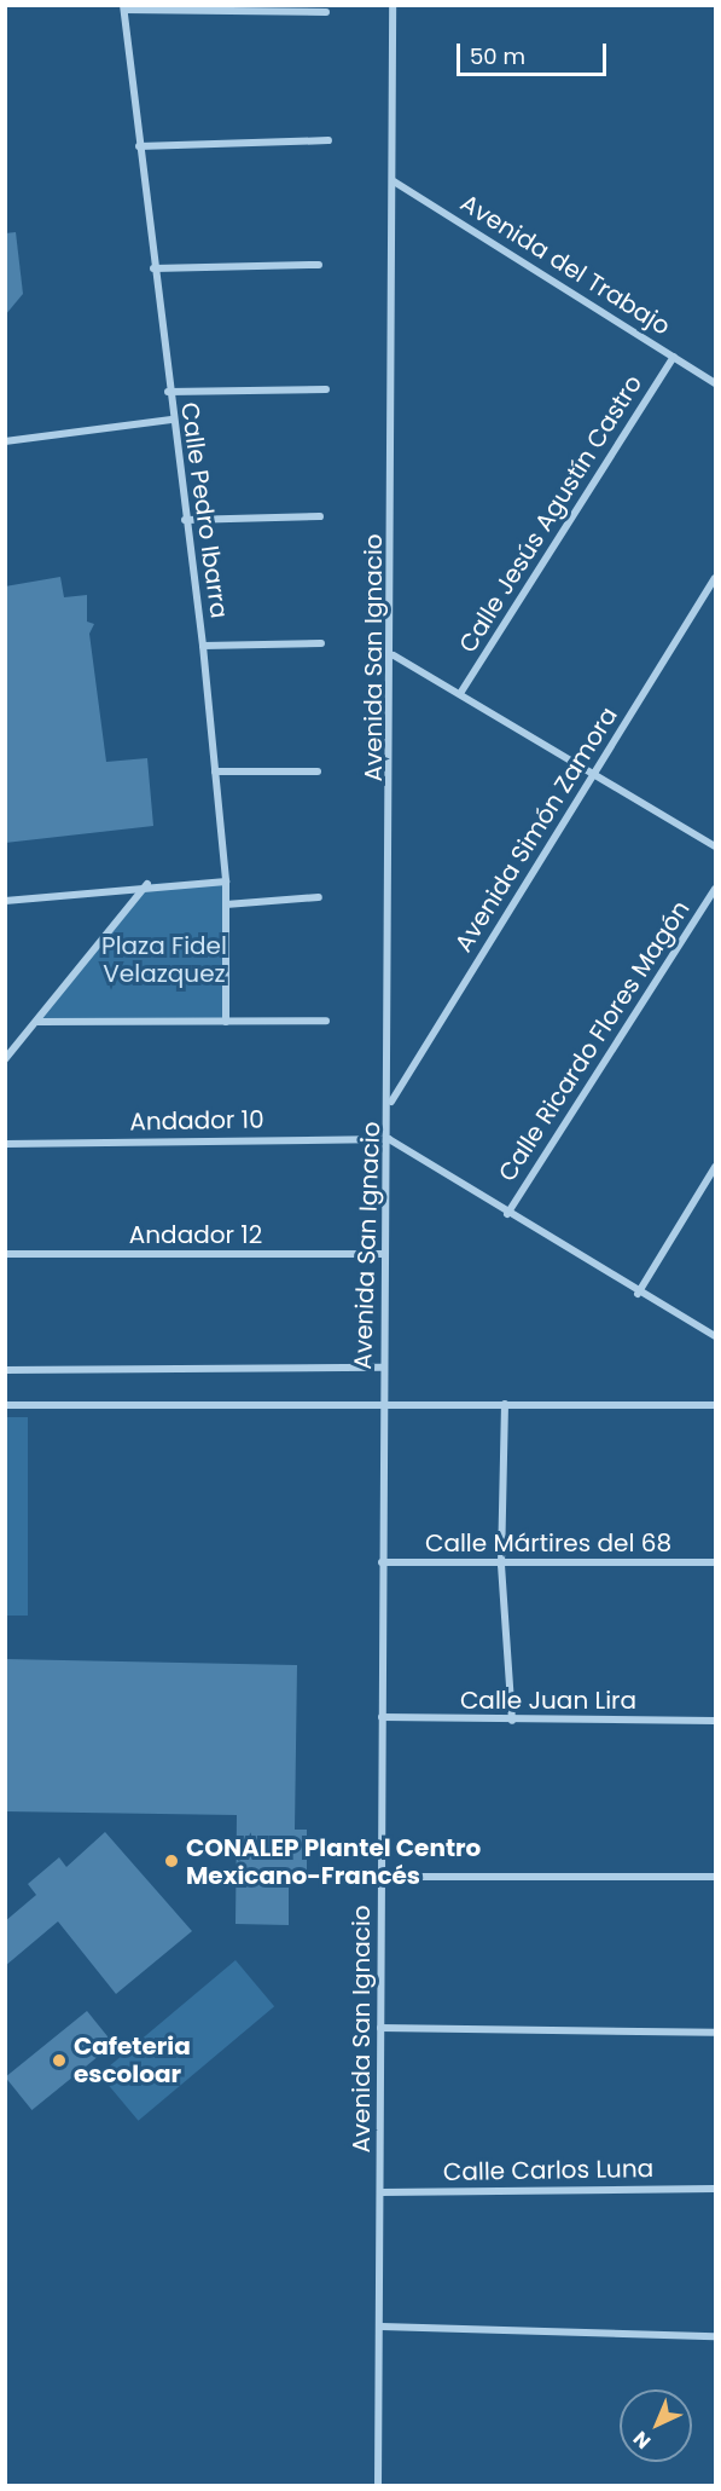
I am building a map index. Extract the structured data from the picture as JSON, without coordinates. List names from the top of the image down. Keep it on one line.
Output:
{"streets":{"street":["Avenida del Trabajo","Calle Pedro Ibarra","Calle Jesús Agustín Castro","Avenida San Ignacio","Avenida Simón Zamora","Calle Ricardo Flores Magón","Andador 10","Andador 12","Calle Mártires del 68","Calle Juan Lira","Calle Carlos Luna"]},"crossings":[["Avenida del Trabajo","Calle Jesús Agustín Castro"],["Avenida del Trabajo","Avenida San Ignacio"],["Avenida San Ignacio","Avenida Simón Zamora"],["Avenida San Ignacio","Andador 10"],["Avenida San Ignacio","Andador 12"],["Avenida San Ignacio","Calle Mártires del 68"],["Avenida San Ignacio","Calle Juan Lira"],["Avenida San Ignacio","Calle Carlos Luna"]],"parks":["Plaza Fidel Velazquez"],"places":["CONALEP Plantel Centro Mexicano-Francés","Cafeteria escoloar"],"scale_bar":"50 m","north":"bottom left"}
